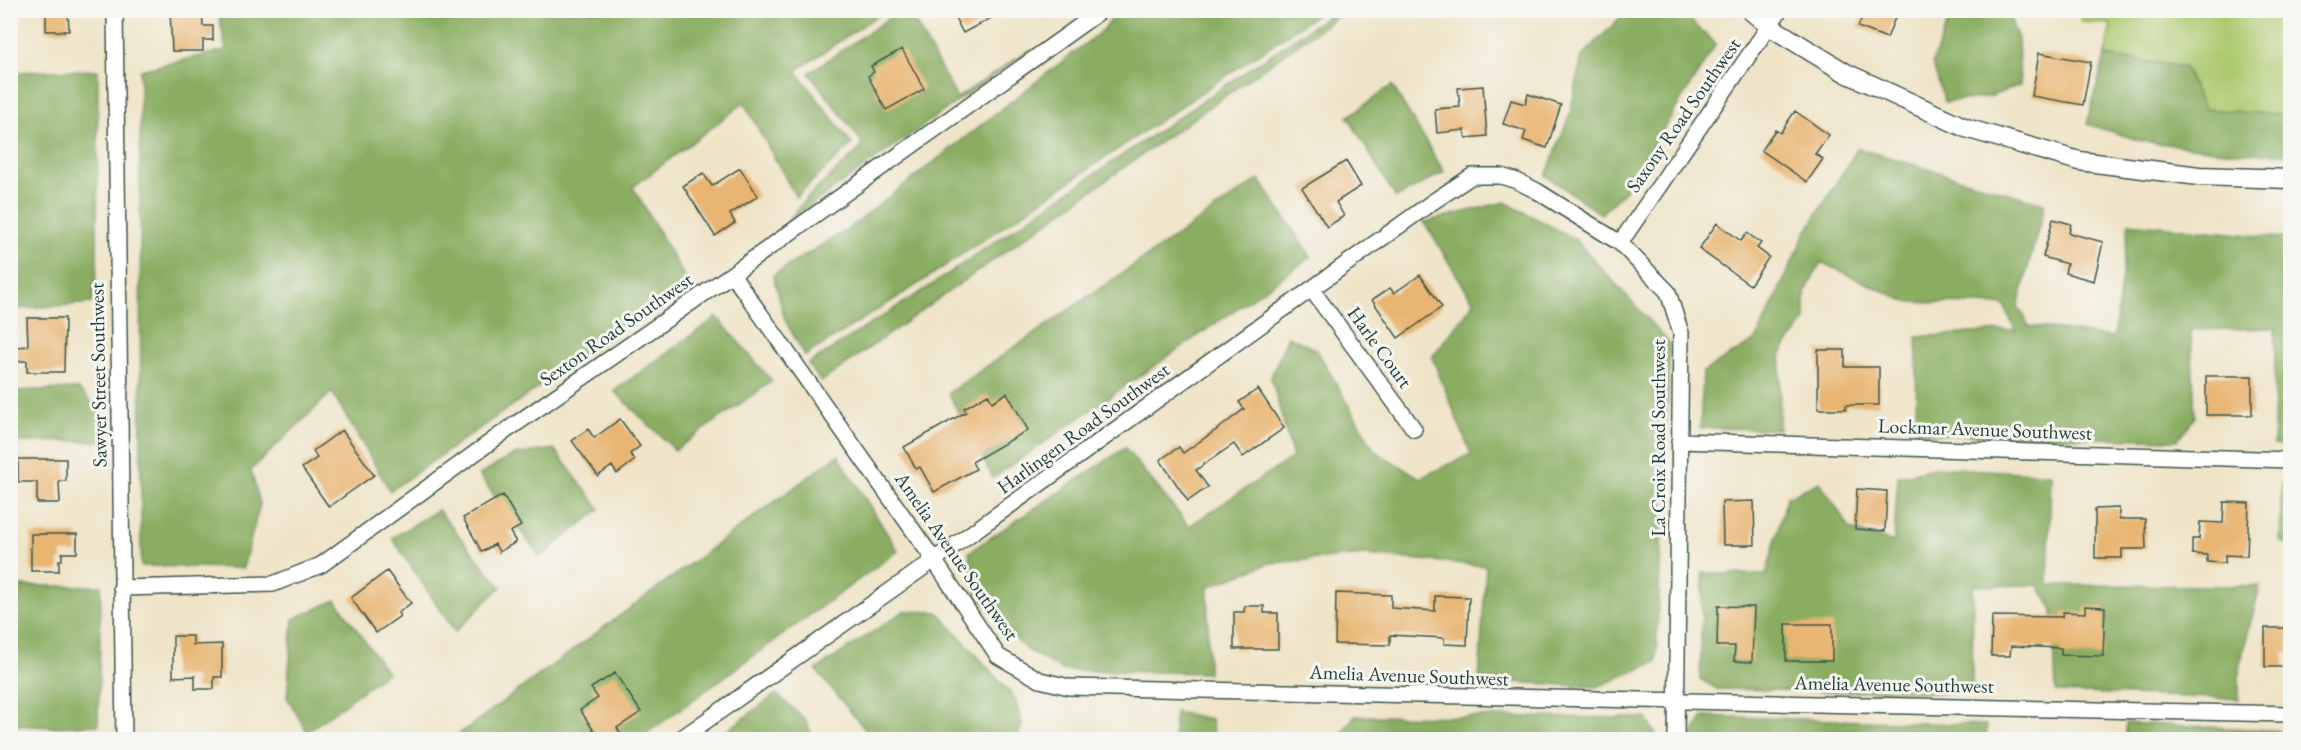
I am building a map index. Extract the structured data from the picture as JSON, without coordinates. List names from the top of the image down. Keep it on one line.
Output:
{"streets":{"street":["Saxony Road Southwest","Sexton Road Southwest","Harle Court","Sawyer Street Southwest","Harlingen Road Southwest","Lockmar Avenue Southwest","La Croix Road Southwest","Amelia Avenue Southwest"]},"crossings":[["Saxony Road Southwest","La Croix Road Southwest"],["Sexton Road Southwest","Sawyer Street Southwest"],["Sexton Road Southwest","Amelia Avenue Southwest"],["Harle Court","Harlingen Road Southwest"],["Harlingen Road Southwest","La Croix Road Southwest"],["Harlingen Road Southwest","Amelia Avenue Southwest"],["Lockmar Avenue Southwest","La Croix Road Southwest"],["La Croix Road Southwest","Amelia Avenue Southwest"]]}
